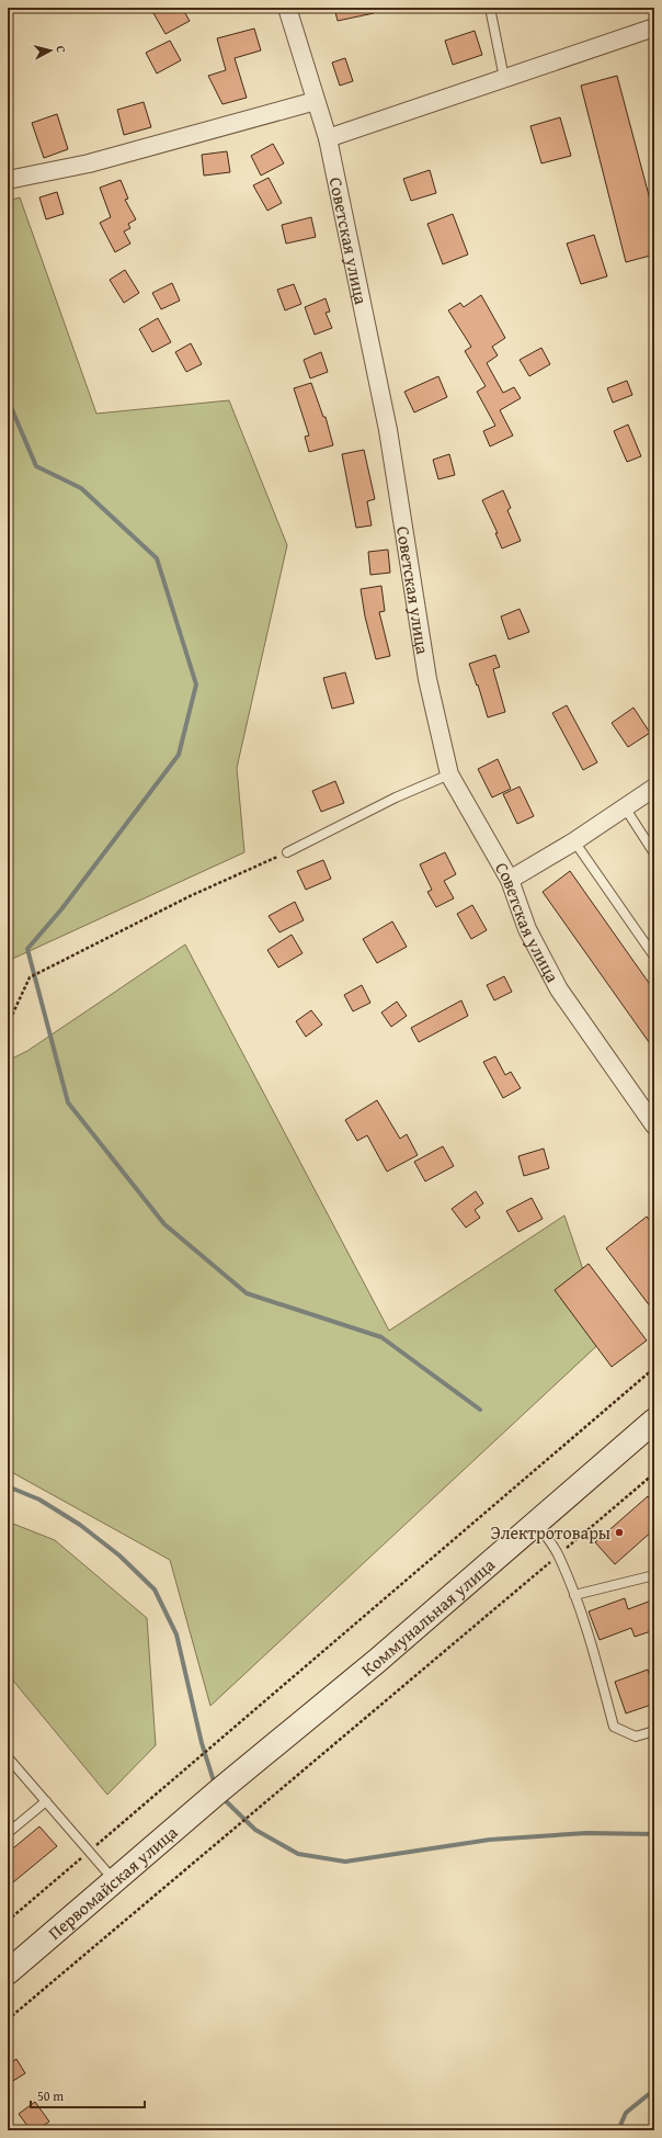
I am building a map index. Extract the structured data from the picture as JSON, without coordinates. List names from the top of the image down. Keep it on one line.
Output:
{"streets":{"street":["Советская улица","Коммунальная улица","Первомайская улица"]},"crossings":[["Коммунальная улица","Первомайская улица"]],"places":["Электротовары"],"scale_bar":"50 m","north":"right"}
